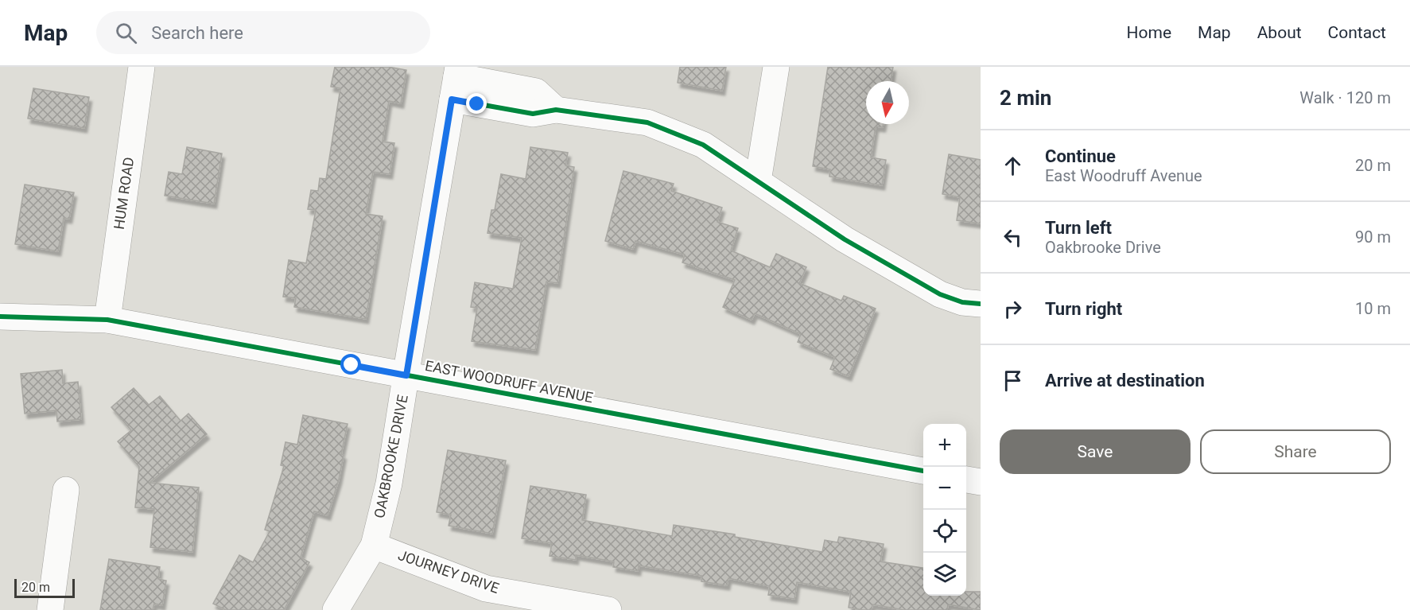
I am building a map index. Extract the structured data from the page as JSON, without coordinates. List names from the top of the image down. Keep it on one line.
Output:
{"streets":{"street":["HUM ROAD","EAST WOODRUFF AVENUE","OAKBROOKE DRIVE","JOURNEY DRIVE"]},"crossings":[["HUM ROAD","EAST WOODRUFF AVENUE"],["EAST WOODRUFF AVENUE","OAKBROOKE DRIVE"],["OAKBROOKE DRIVE","JOURNEY DRIVE"]],"scale_bar":"20 m","north":"bottom","page":{"header":"Map","search":"Search here","nav":["Home","Map","About","Contact"],"heading":["2 min","Walk · 120 m"],"list":[["Continue","East Woodruff Avenue","20 m"],["Turn left","Oakbrooke Drive","90 m"],["Turn right","10 m"],"Arrive at destination"],"buttons":["Save","Share"],"map_buttons":["+","−"],"scale":"20 m"}}
